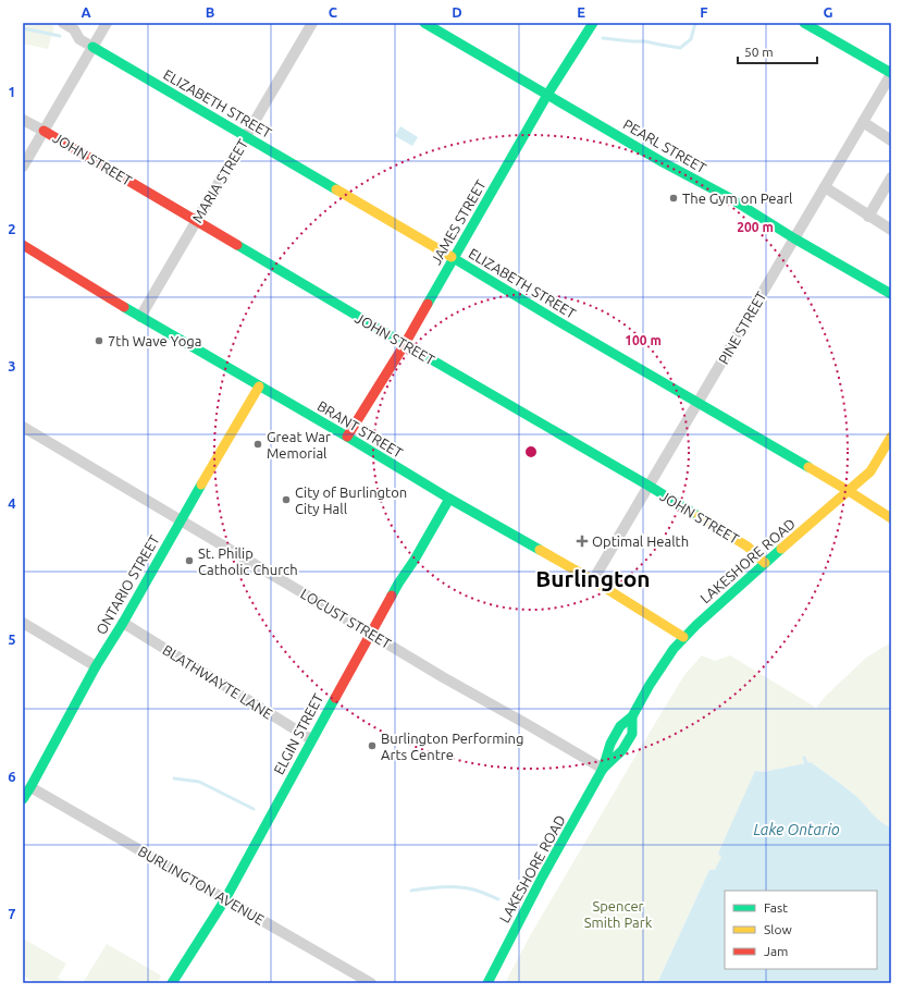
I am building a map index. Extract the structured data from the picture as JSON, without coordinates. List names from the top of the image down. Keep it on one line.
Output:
{"streets":{"street":["ELIZABETH STREET","PEARL STREET","JOHN STREET","MARIA STREET","JAMES STREET","PINE STREET","BRANT STREET","LAKESHORE ROAD","ONTARIO STREET","LOCUST STREET","BLATHWAYTE LANE","ELGIN STREET","BURLINGTON AVENUE"]},"crossings":[["ELIZABETH STREET","MARIA STREET"],["ELIZABETH STREET","JAMES STREET"],["ELIZABETH STREET","PINE STREET"],["ELIZABETH STREET","LAKESHORE ROAD"],["PEARL STREET","JAMES STREET"],["PEARL STREET","PINE STREET"],["JOHN STREET","MARIA STREET"],["JOHN STREET","JAMES STREET"],["JOHN STREET","PINE STREET"],["JOHN STREET","LAKESHORE ROAD"],["MARIA STREET","BRANT STREET"],["JAMES STREET","BRANT STREET"],["PINE STREET","BRANT STREET"],["BRANT STREET","LAKESHORE ROAD"],["BRANT STREET","ONTARIO STREET"],["BRANT STREET","ELGIN STREET"],["LAKESHORE ROAD","LOCUST STREET"],["ONTARIO STREET","LOCUST STREET"],["ONTARIO STREET","BLATHWAYTE LANE"],["ONTARIO STREET","BURLINGTON AVENUE"],["LOCUST STREET","ELGIN STREET"],["BLATHWAYTE LANE","ELGIN STREET"],["ELGIN STREET","BURLINGTON AVENUE"]],"districts":["Burlington"],"water":["Lake Ontario"],"parks":["Spencer Smith Park"],"places":{"other":["The Gym on Pearl","7th Wave Yoga","Great War Memorial","City of Burlington City Hall","St. Philip Catholic Church","Burlington Performing Arts Centre"],"health":["Optimal Health"]},"legend":["Fast","Slow","Jam"],"scale_bar":"50 m","grid":{"columns":["A","B","C","D","E","F","G"],"rows":["1","2","3","4","5","6","7"]},"rings":["200 m","100 m"]}
